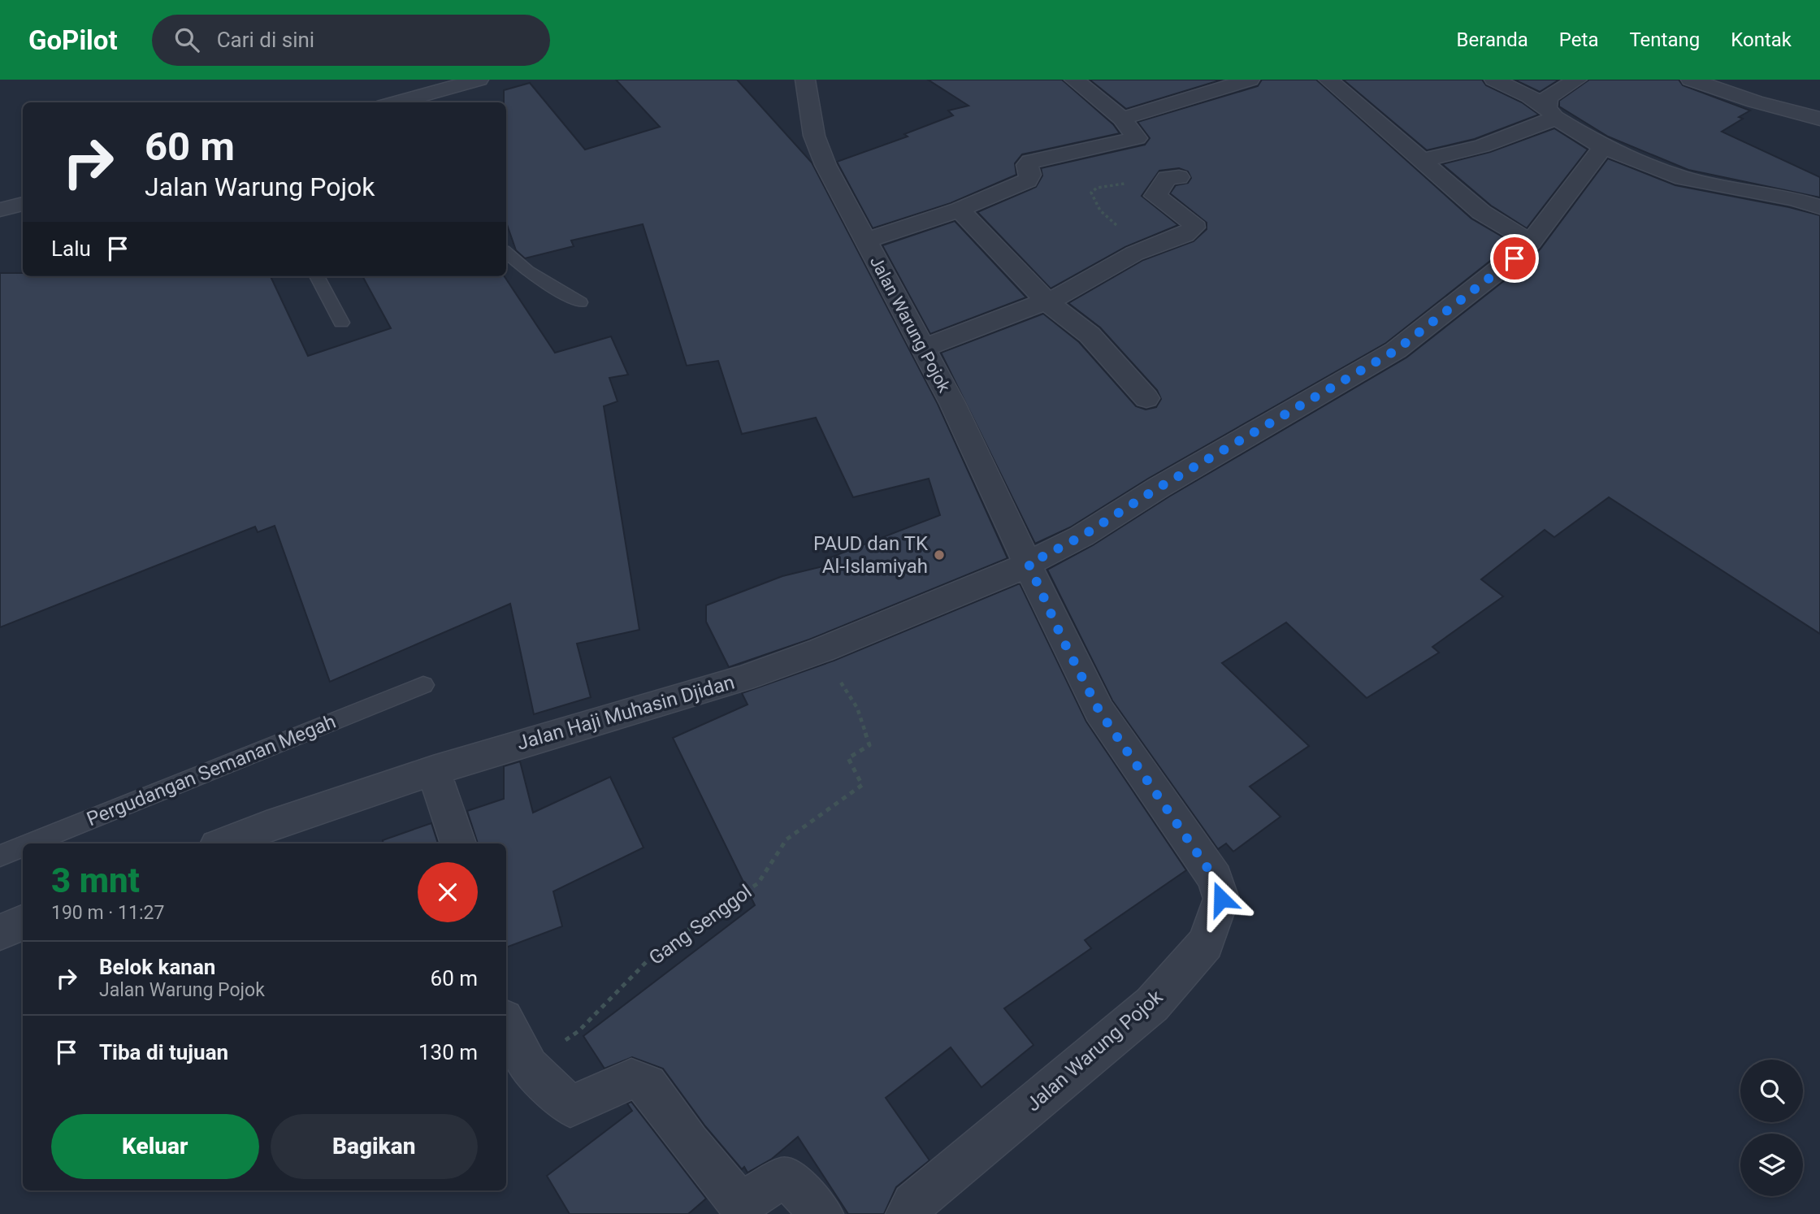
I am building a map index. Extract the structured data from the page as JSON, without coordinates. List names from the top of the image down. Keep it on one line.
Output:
{"streets":{"street":["Jalan Warung Pojok","Jalan Haji Muhasin Djidan"],"lane":["Pergudangan Semanan Megah"],"path":["Gang Senggol"]},"crossings":[["Jalan Warung Pojok","Jalan Haji Muhasin Djidan"],["Jalan Haji Muhasin Djidan","Gang Senggol"]],"places":["PAUD dan TK Al-Islamiyah"],"page":{"header":"GoPilot","search":"Cari di sini","nav":["Beranda","Peta","Tentang","Kontak"],"turn":["60 m","Jalan Warung Pojok"],"then":"Lalu","heading":["3 mnt","190 m · 11:27"],"list":[{"name":"Belok kanan","note":"Jalan Warung Pojok","value":"60 m"},{"name":"Tiba di tujuan","value":"130 m"}],"buttons":["Keluar","Bagikan"]}}
